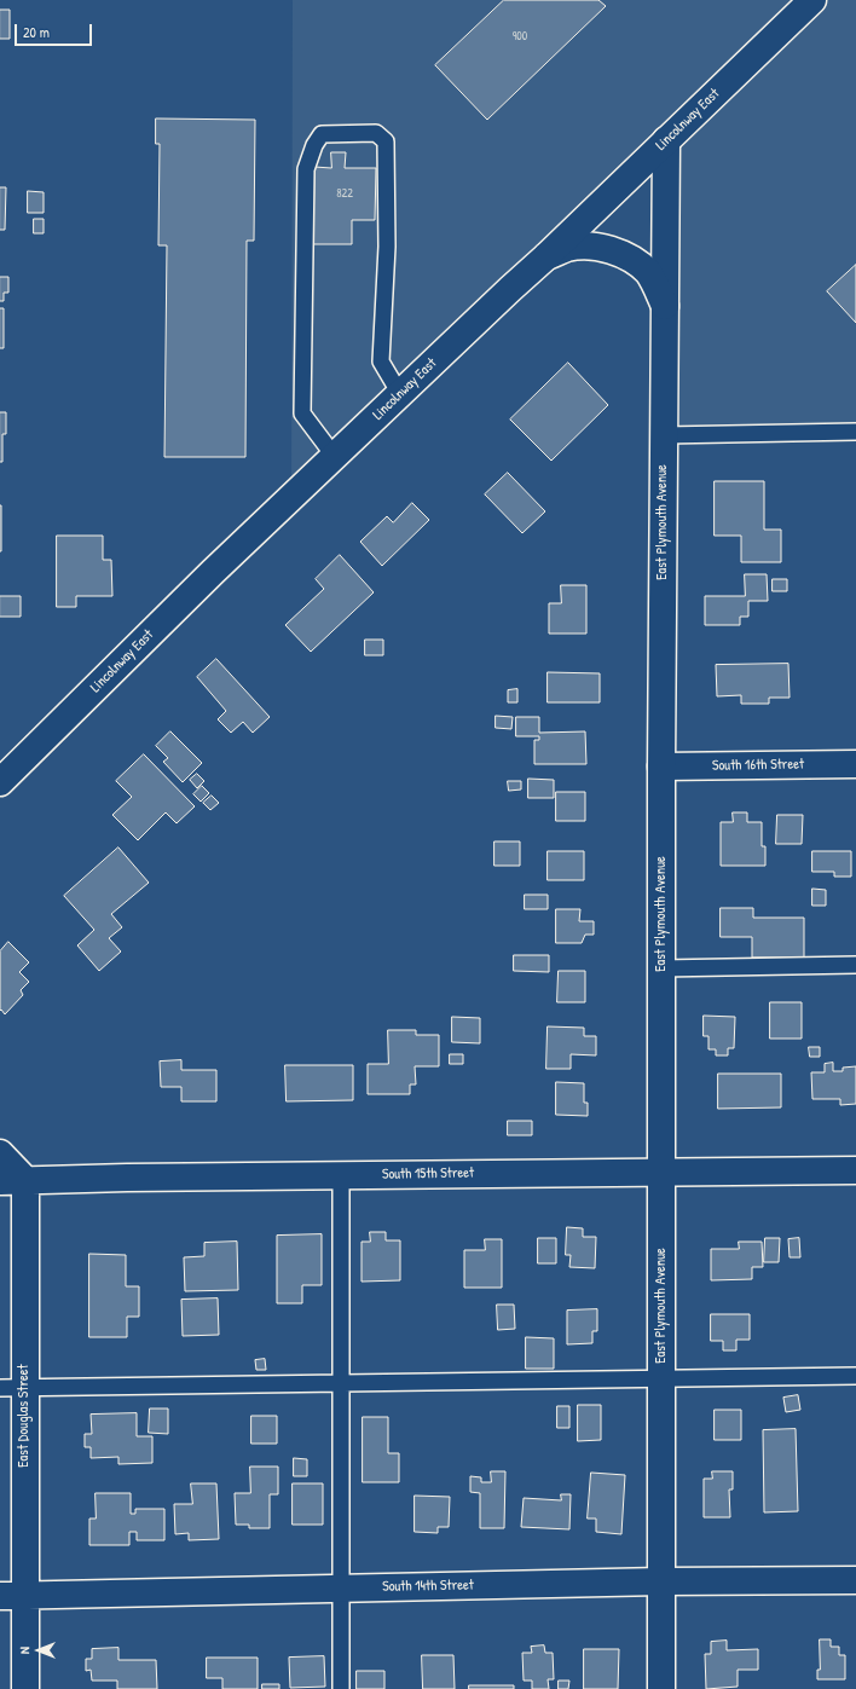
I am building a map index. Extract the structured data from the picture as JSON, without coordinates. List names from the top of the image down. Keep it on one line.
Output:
{"streets":{"main road":["Lincolnway East","East Plymouth Avenue","South 16th Street","South 15th Street","East Douglas Street","South 14th Street"]},"crossings":[["Lincolnway East","East Plymouth Avenue"],["East Plymouth Avenue","South 16th Street"],["East Plymouth Avenue","South 15th Street"],["East Plymouth Avenue","South 14th Street"],["South 15th Street","East Douglas Street"],["East Douglas Street","South 14th Street"]],"house_numbers":["900","822"],"scale_bar":"20 m","north":"left"}
